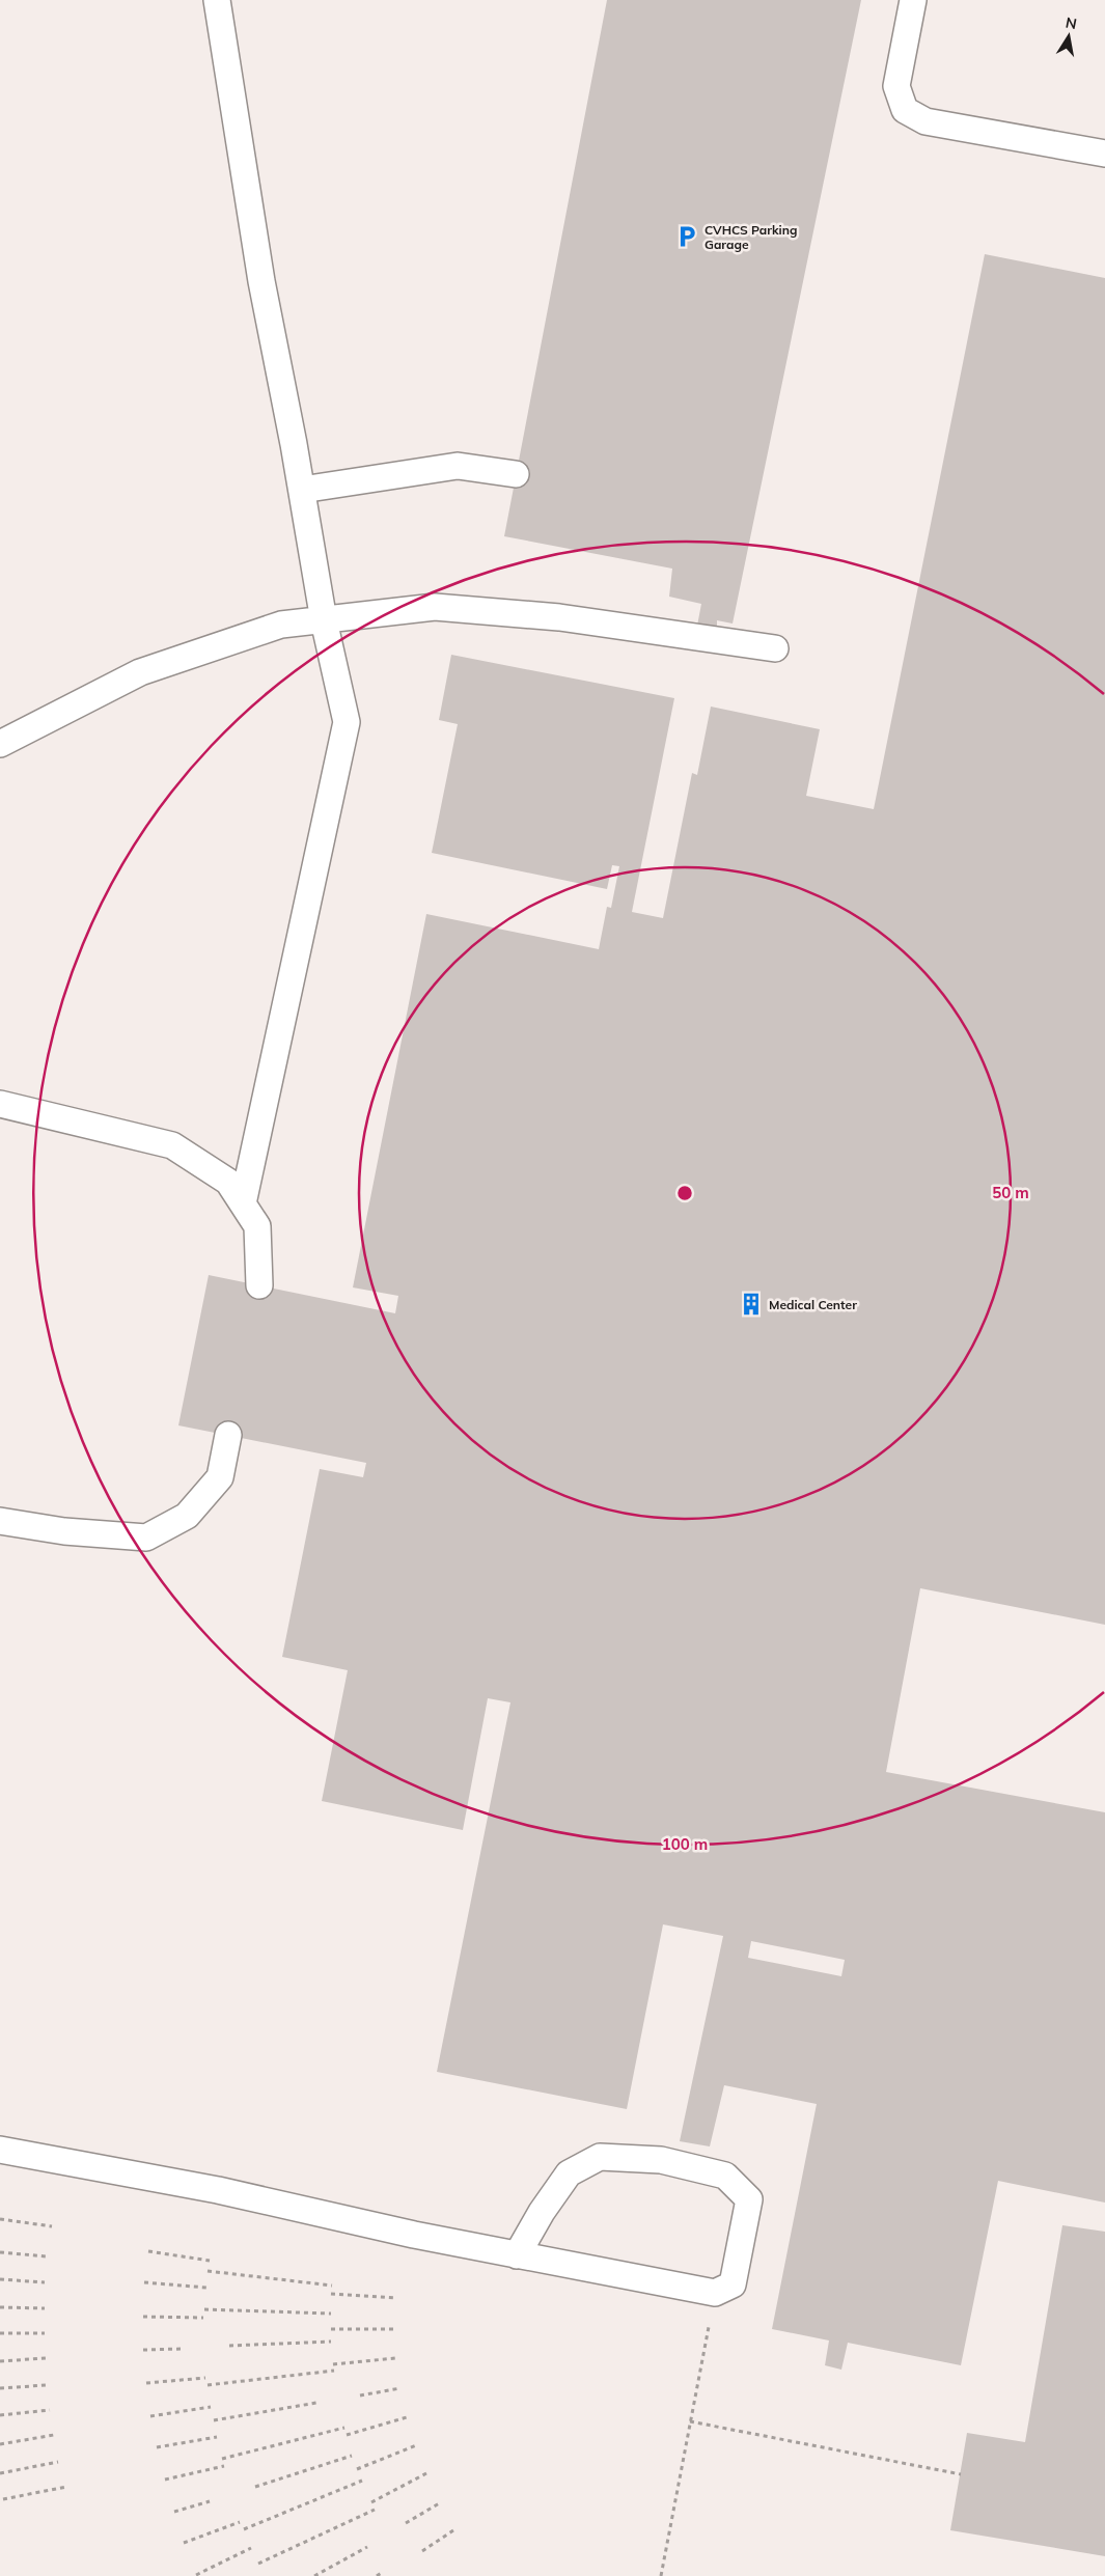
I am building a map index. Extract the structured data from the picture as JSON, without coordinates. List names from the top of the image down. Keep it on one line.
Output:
{"places":{"parking":["CVHCS Parking Garage"],"building":["Medical Center"]},"north":"top","rings":["50 m","100 m"]}
